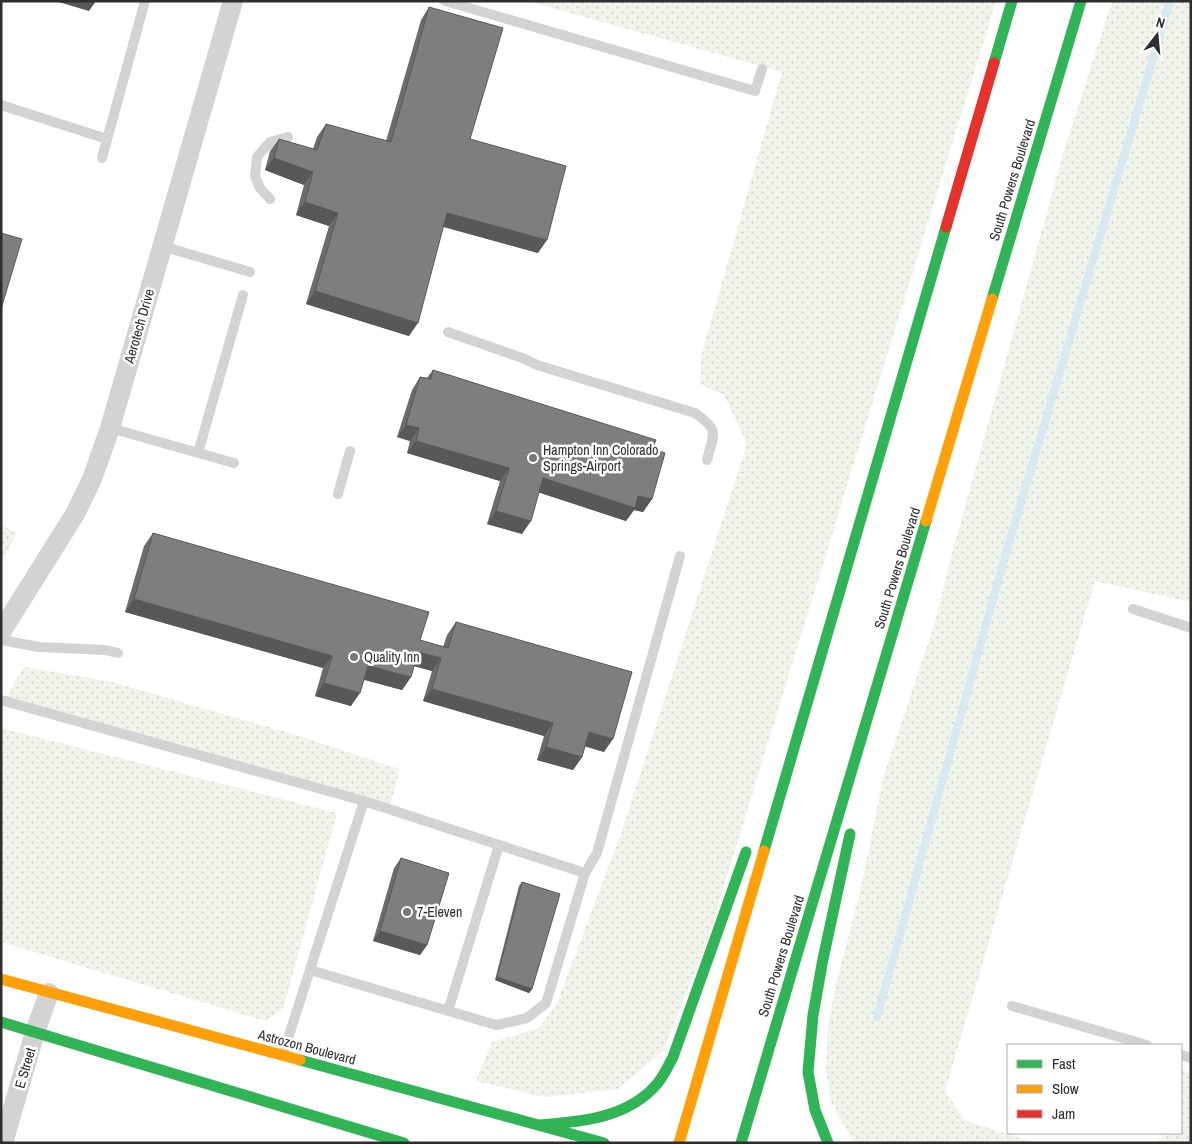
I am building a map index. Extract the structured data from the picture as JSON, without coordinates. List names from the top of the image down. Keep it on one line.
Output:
{"streets":{"main road":["South Powers Boulevard","Astrozon Boulevard"],"street":["Aerotech Drive","E Street"]},"crossings":[["Astrozon Boulevard","E Street"]],"places":["Hampton Inn Colorado Springs-Airport","Quality Inn","7-Eleven"],"legend":["Fast","Slow","Jam"],"north":"top"}
